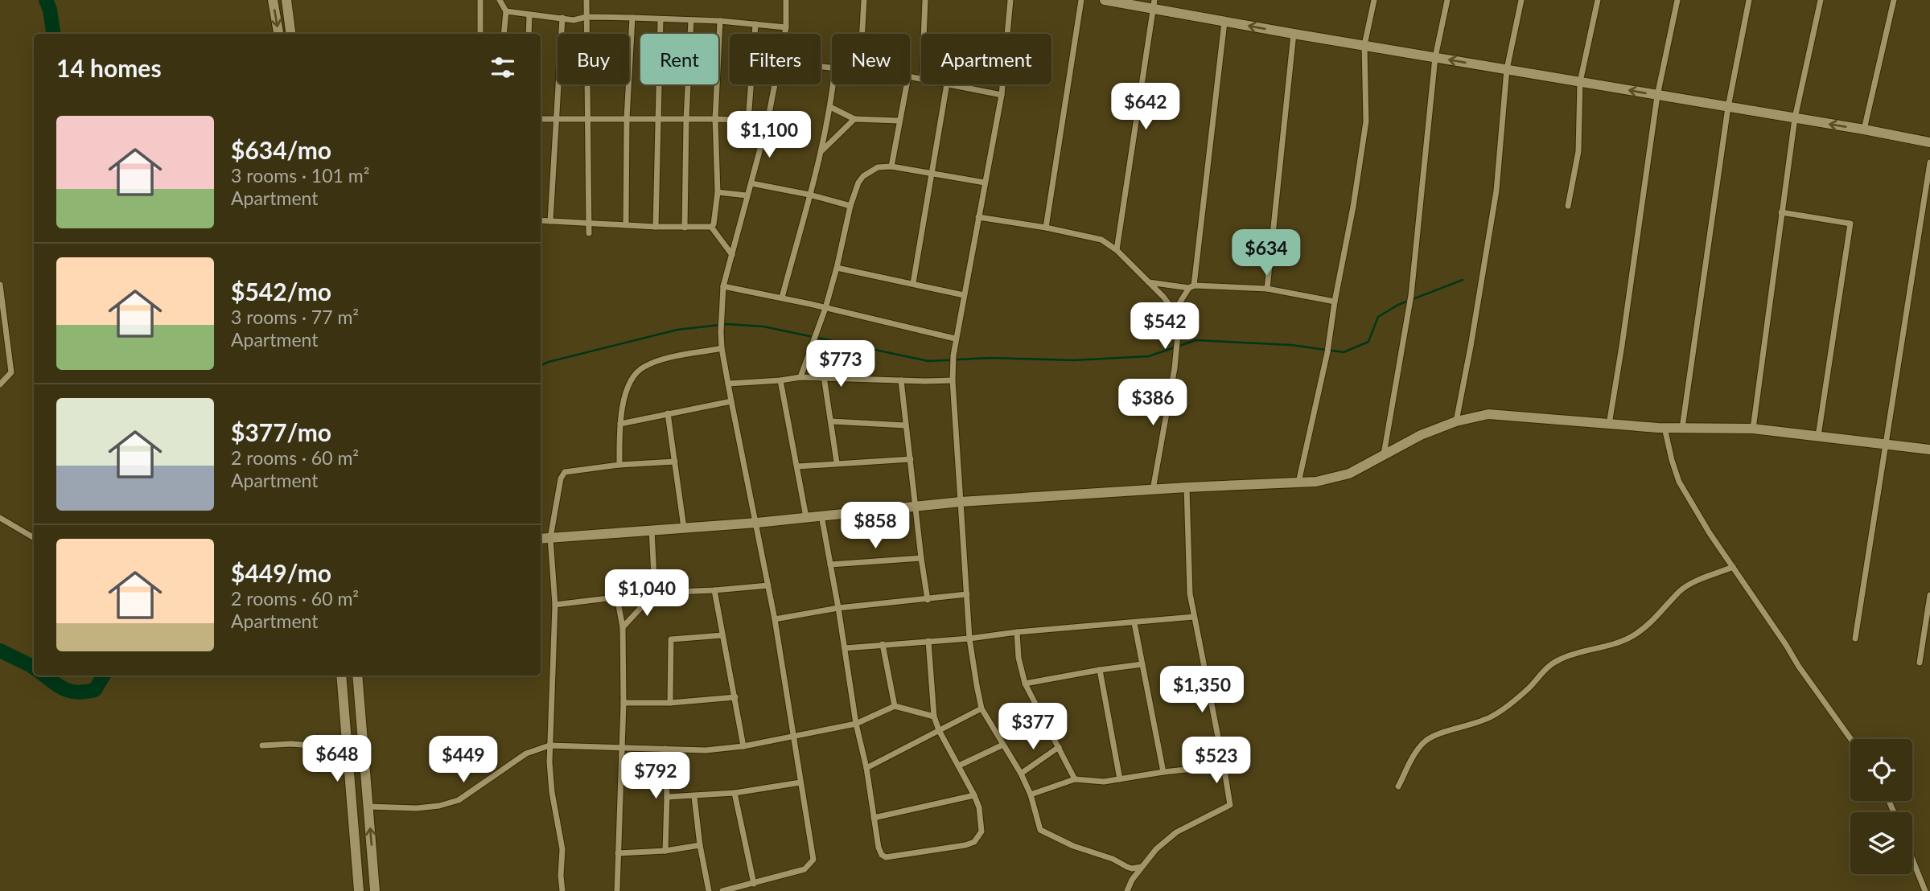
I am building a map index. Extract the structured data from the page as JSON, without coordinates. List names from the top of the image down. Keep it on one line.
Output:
{"page":{"chip":["Buy","Rent","Filters","New","Apartment"],"heading":"14 homes","price":["$642","$1,100","$634","$542","$773","$386","$858","$1,040","$1,350","$377","$648","$449","$523","$792"],"list":[{"name":"$634/mo","note":"3 rooms · 101 m² · Apartment"},{"name":"$542/mo","note":"3 rooms · 77 m² · Apartment"},{"name":"$377/mo","note":"2 rooms · 60 m² · Apartment"},{"name":"$449/mo","note":"2 rooms · 60 m² · Apartment"}]}}
